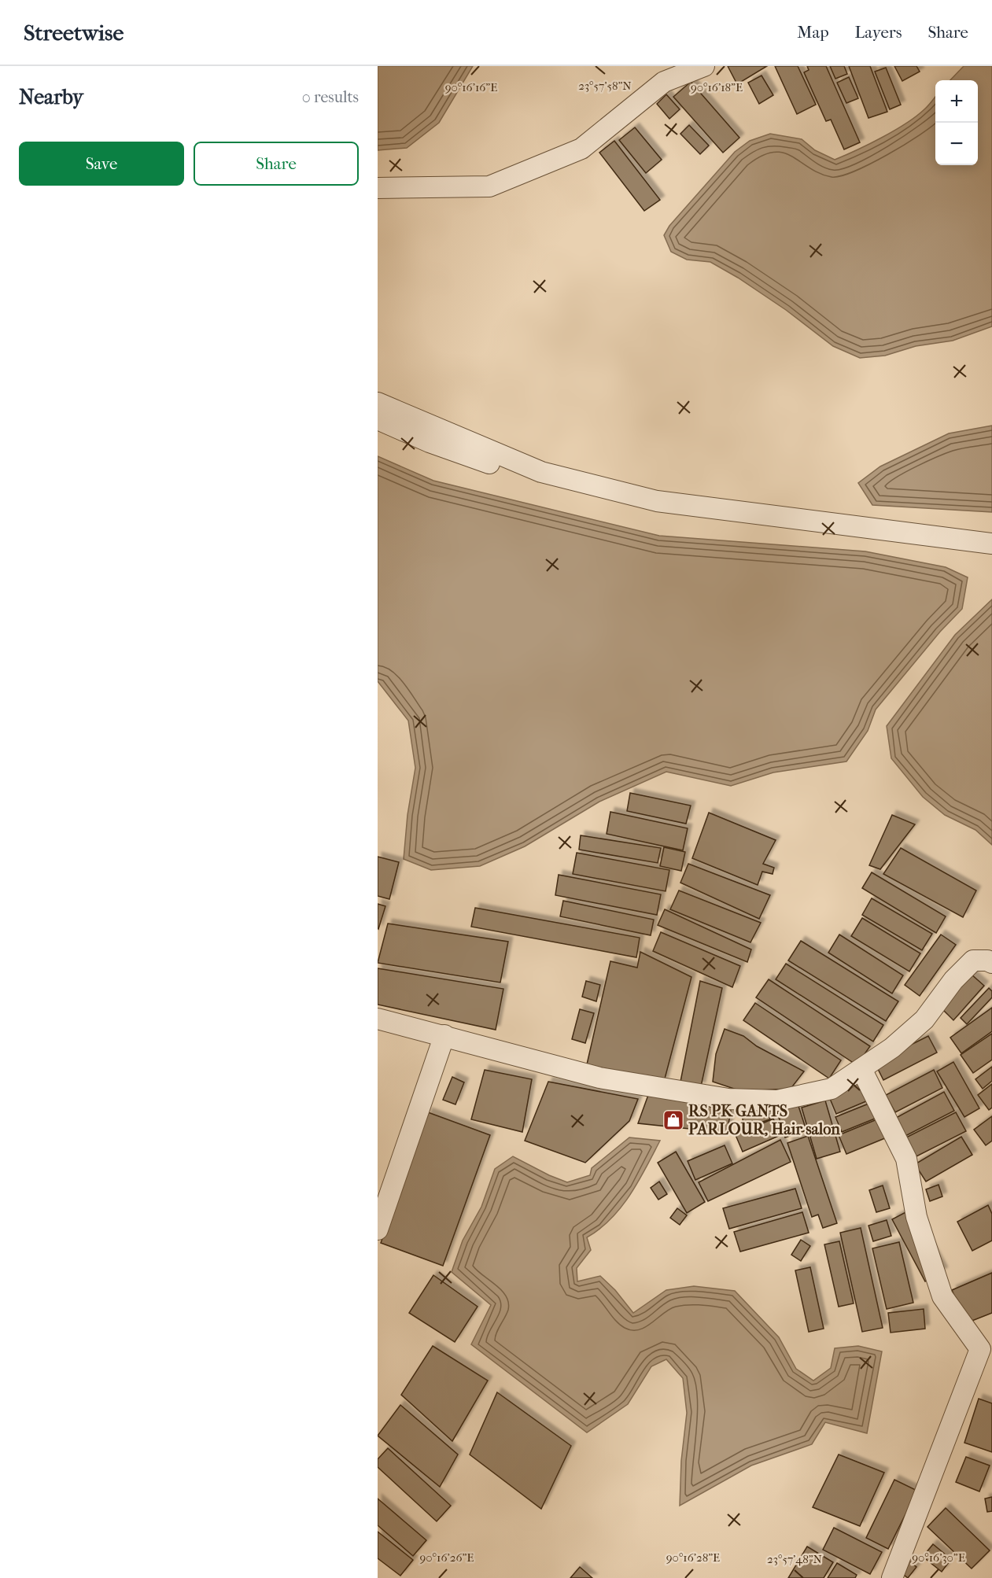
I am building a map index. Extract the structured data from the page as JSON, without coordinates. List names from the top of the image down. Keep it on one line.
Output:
{"places":{"shop":["RS PK GANTS PARLOUR, Hair salon"]},"page":{"header":"Streetwise","nav":["Map","Layers","Share"],"heading":["Nearby","0 results"],"map_buttons":["+","−"],"buttons":["Save","Share"]},"coordinates":["23°57'58\"N","90°16'16\"E","90°16'18\"E","90°16'26\"E","90°16'28\"E","90°16'30\"E","23°57'48\"N"]}
